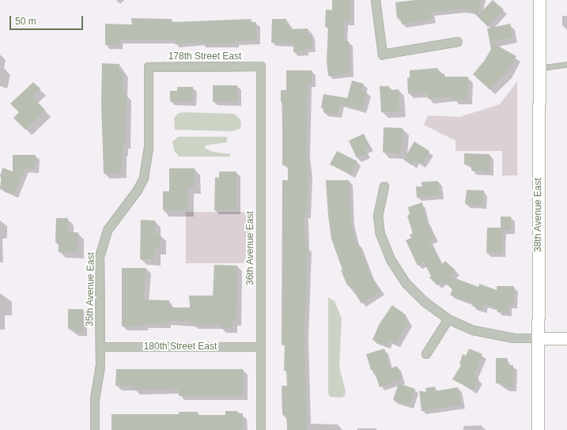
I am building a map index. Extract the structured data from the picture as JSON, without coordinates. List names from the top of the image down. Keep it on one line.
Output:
{"streets":{"street":["178th Street East","38th Avenue East","36th Avenue East","35th Avenue East","180th Street East"]},"crossings":[["178th Street East","36th Avenue East"],["178th Street East","35th Avenue East"],["36th Avenue East","180th Street East"],["35th Avenue East","180th Street East"]],"scale_bar":"50 m"}
